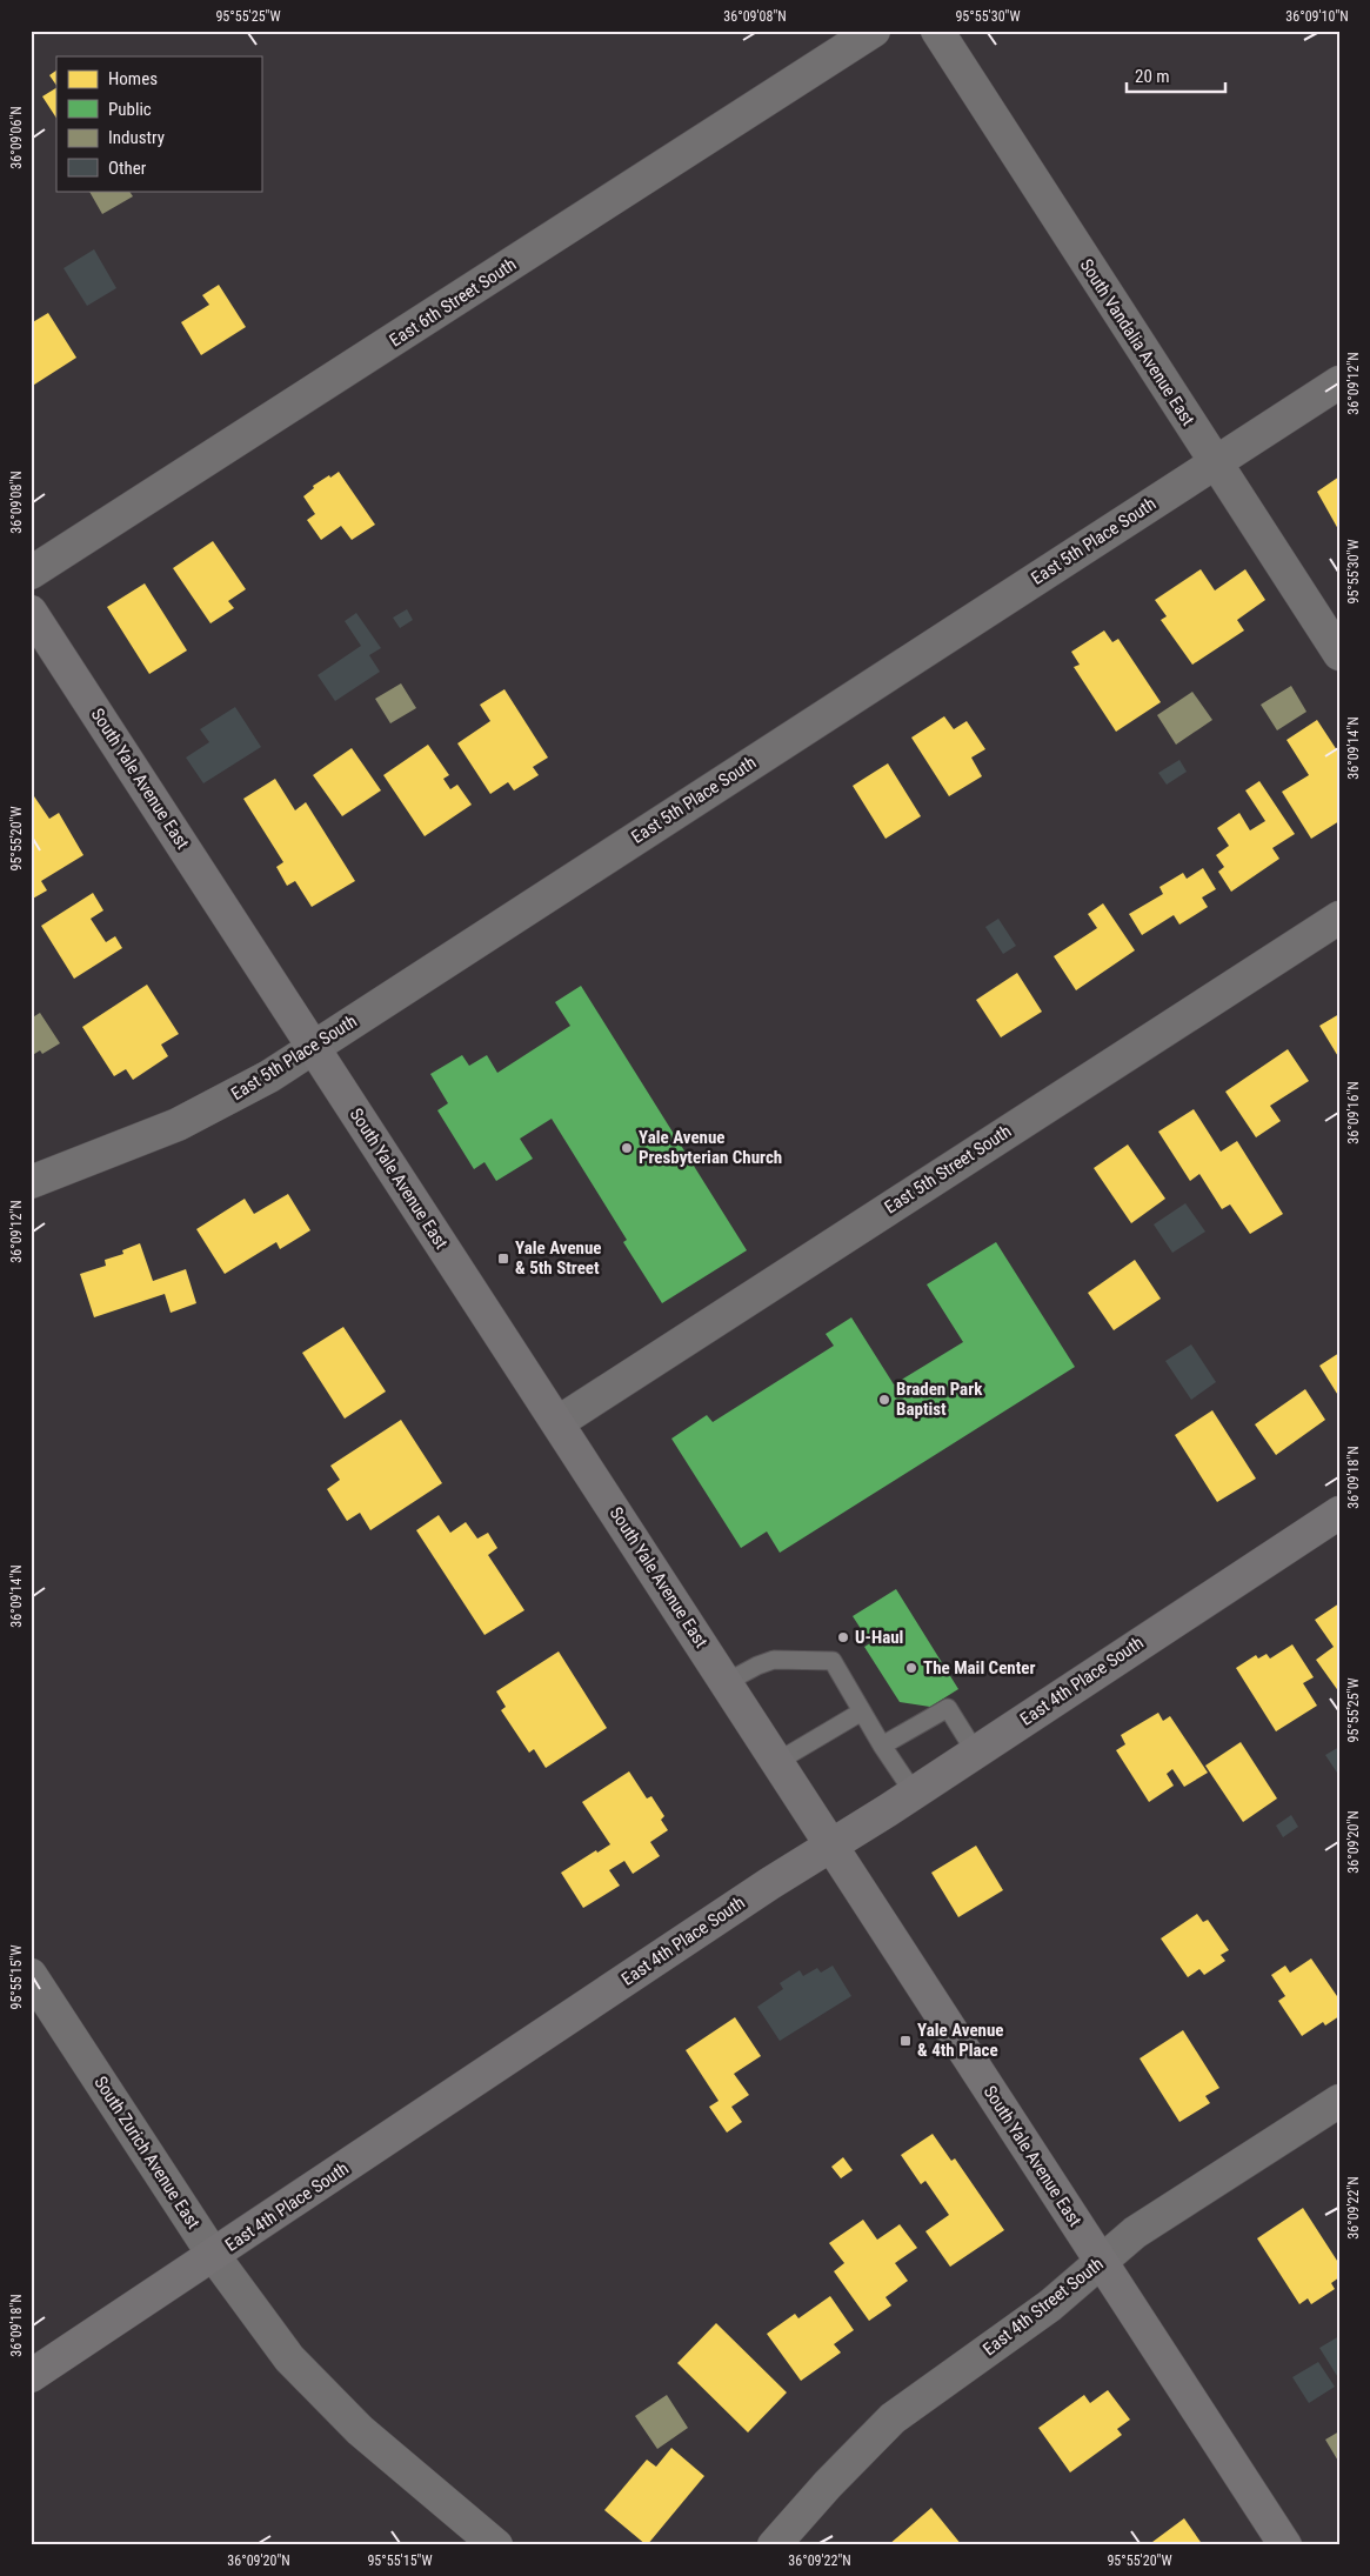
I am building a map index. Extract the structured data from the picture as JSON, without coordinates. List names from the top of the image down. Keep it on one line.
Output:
{"streets":{"main road":["South Yale Avenue East","East 4th Place South"],"street":["East 6th Street South","South Vandalia Avenue East","East 5th Place South","East 5th Street South","South Zurich Avenue East","East 4th Street South"]},"crossings":[["South Vandalia Avenue East","East 5th Place South"],["East 5th Place South","South Yale Avenue East"],["South Yale Avenue East","East 5th Street South"],["South Yale Avenue East","East 4th Place South"],["South Yale Avenue East","East 4th Street South"],["East 4th Place South","South Zurich Avenue East"]],"places":{"other":["Yale Avenue Presbyterian Church","Braden Park Baptist","U-Haul","The Mail Center"],"transit":["Yale Avenue & 5th Street","Yale Avenue & 4th Place"]},"legend":["Homes","Public","Industry","Other"],"scale_bar":"20 m","coordinates":["95°55'25\"W","36°09'08\"N","95°55'30\"W","36°09'10\"N","36°09'06\"N","36°09'12\"N","36°09'14\"N","95°55'20\"W","36°09'16\"N","36°09'18\"N","36°09'20\"N","95°55'15\"W","36°09'22\"N"]}
